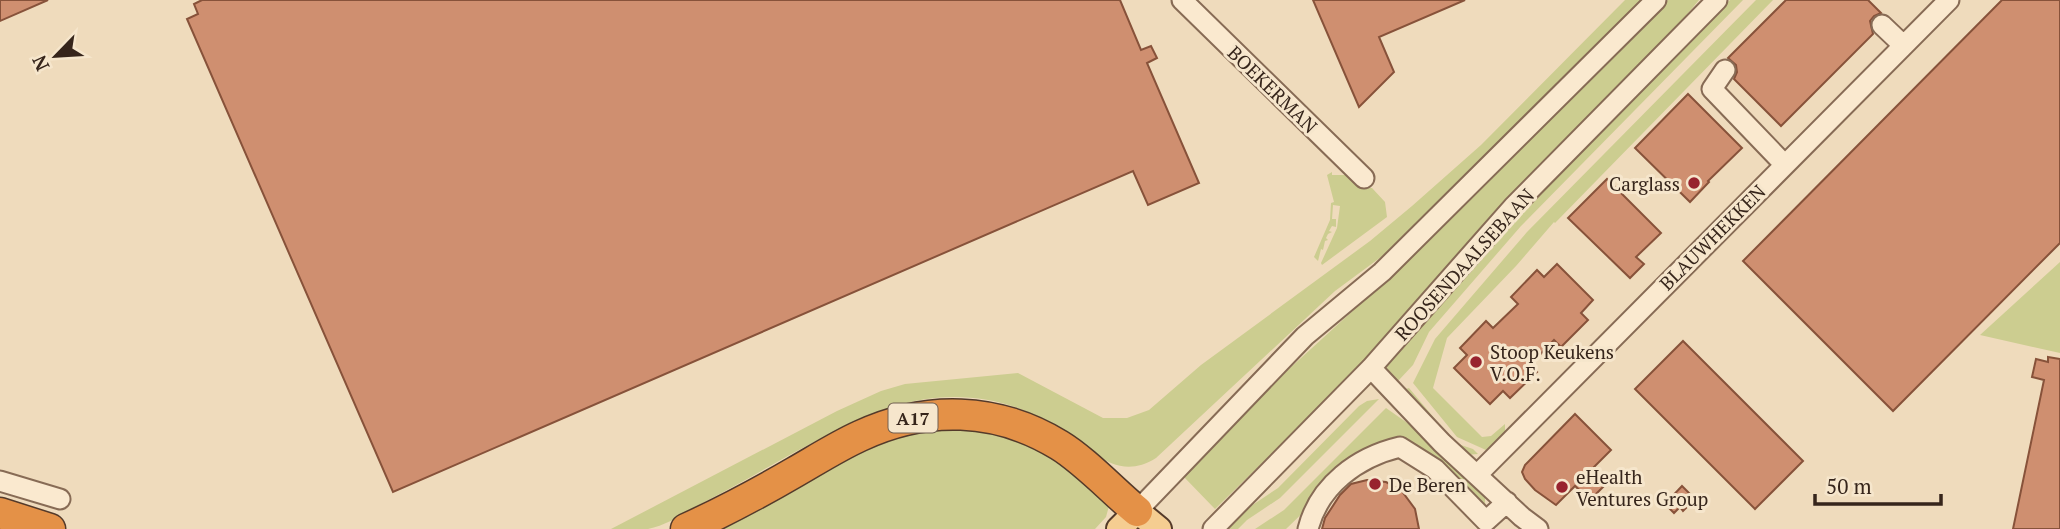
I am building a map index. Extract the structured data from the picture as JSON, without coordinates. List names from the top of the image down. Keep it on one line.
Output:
{"streets":{"highway":["A17"],"street":["BOEKERMAN","BLAUWHEKKEN","ROOSENDAALSEBAAN"]},"places":["Carglass","Stoop Keukens V.O.F.","De Beren","eHealth Ventures Group"],"scale_bar":"50 m","north":"bottom left"}
